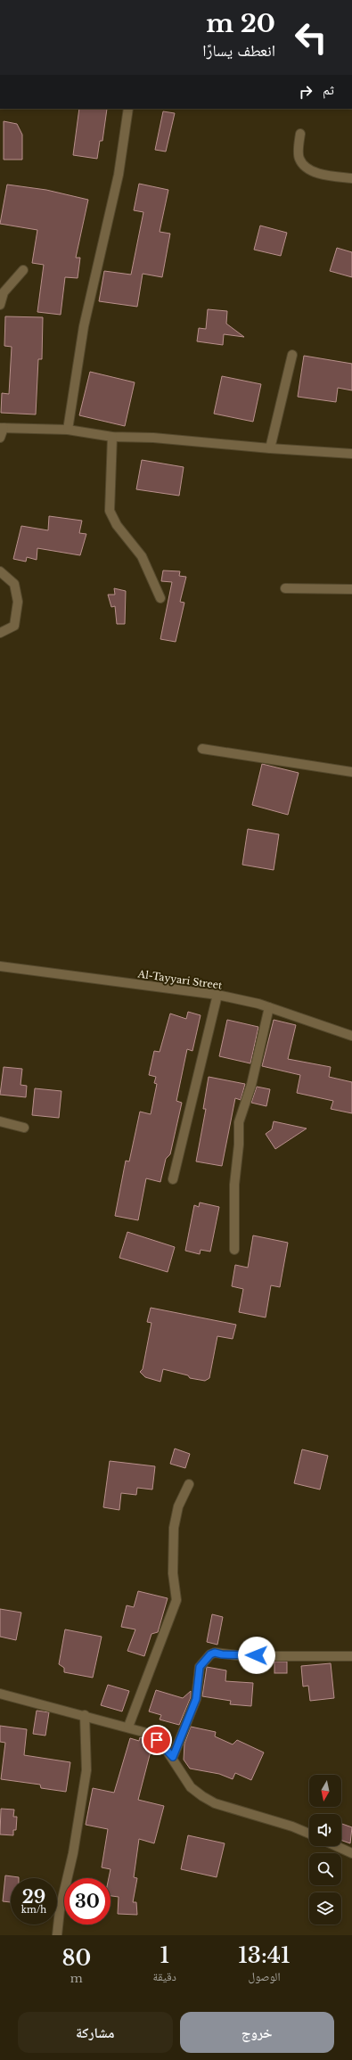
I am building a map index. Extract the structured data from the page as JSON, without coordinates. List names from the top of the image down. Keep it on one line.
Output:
{"streets":{"street":["Al-Tayyari Street"]},"north":"bottom","page":{"turn":["20 m","انعطف يسارًا"],"then":"ثم","speed":"29 km/h","limit":"30","eta":["13:41","الوصول","1","دقيقة","80","m"],"buttons":["خروج","مشاركة"]}}
